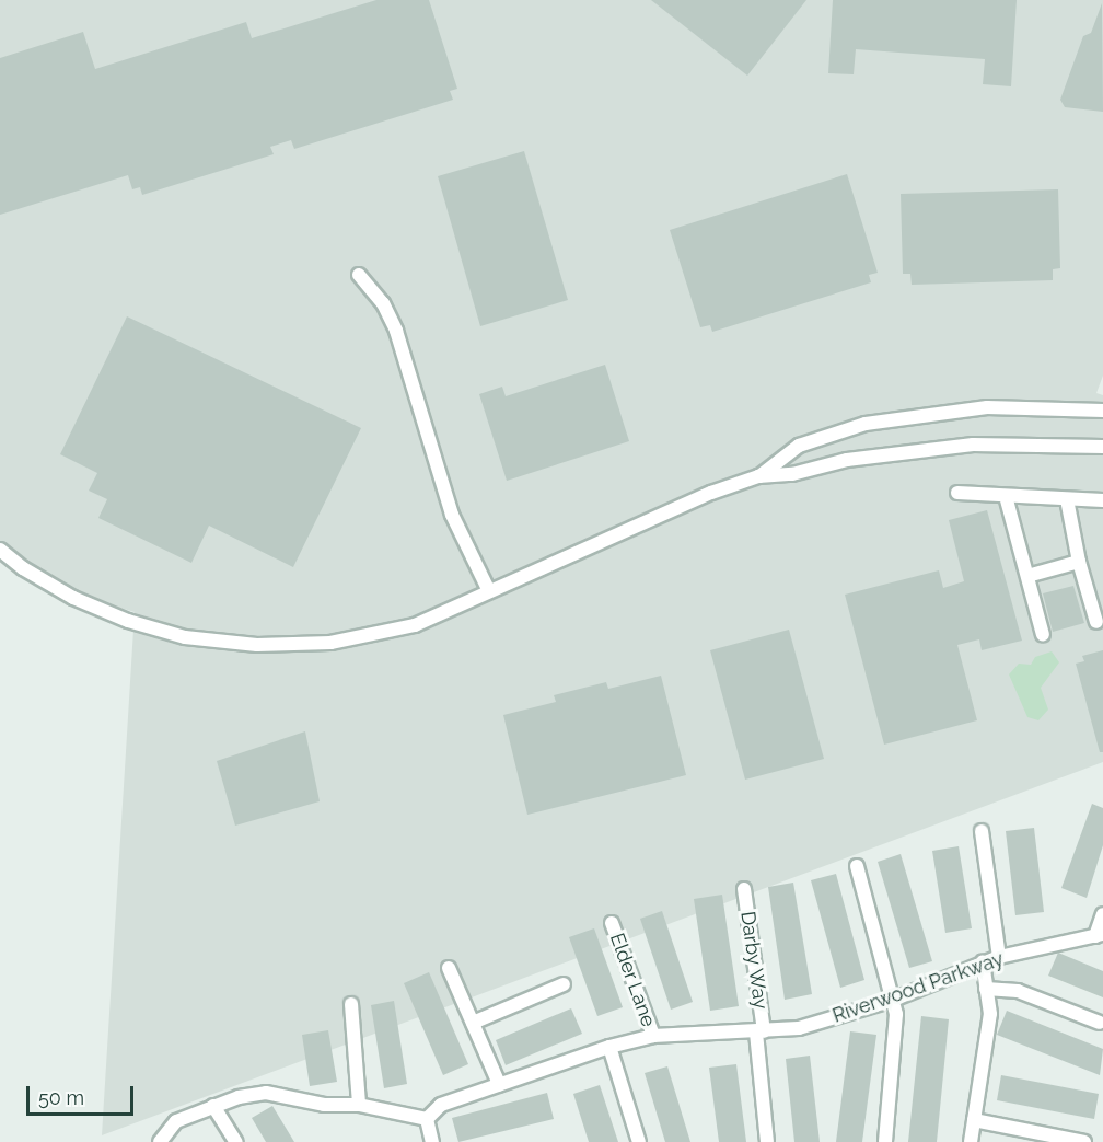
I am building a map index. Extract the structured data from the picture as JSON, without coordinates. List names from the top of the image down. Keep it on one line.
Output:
{"streets":{"street":["Darby Way","Elder Lane","Riverwood Parkway"]},"crossings":[["Darby Way","Riverwood Parkway"],["Elder Lane","Riverwood Parkway"]],"scale_bar":"50 m"}
